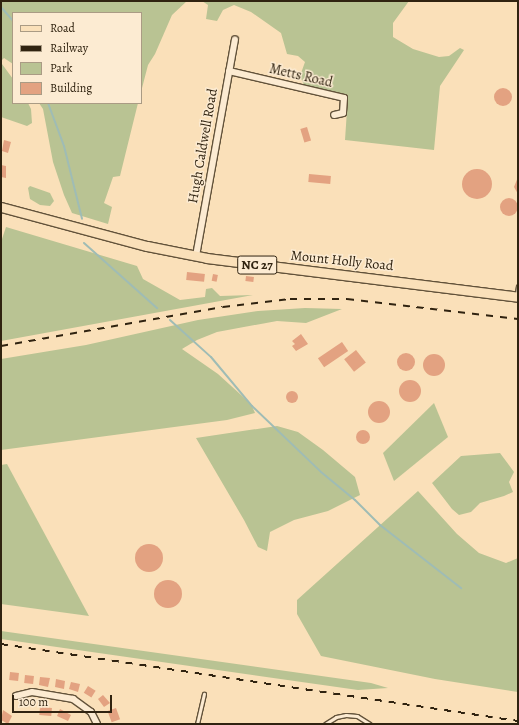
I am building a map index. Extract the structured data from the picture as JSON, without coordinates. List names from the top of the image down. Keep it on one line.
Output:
{"streets":{"main road":["Mount Holly Road","NC 27"],"street":["Metts Road","Hugh Caldwell Road"]},"crossings":[["Metts Road","Hugh Caldwell Road"],["Hugh Caldwell Road","Mount Holly Road"]],"legend":["Road","Railway","Park","Building"],"scale_bar":"100 m"}
